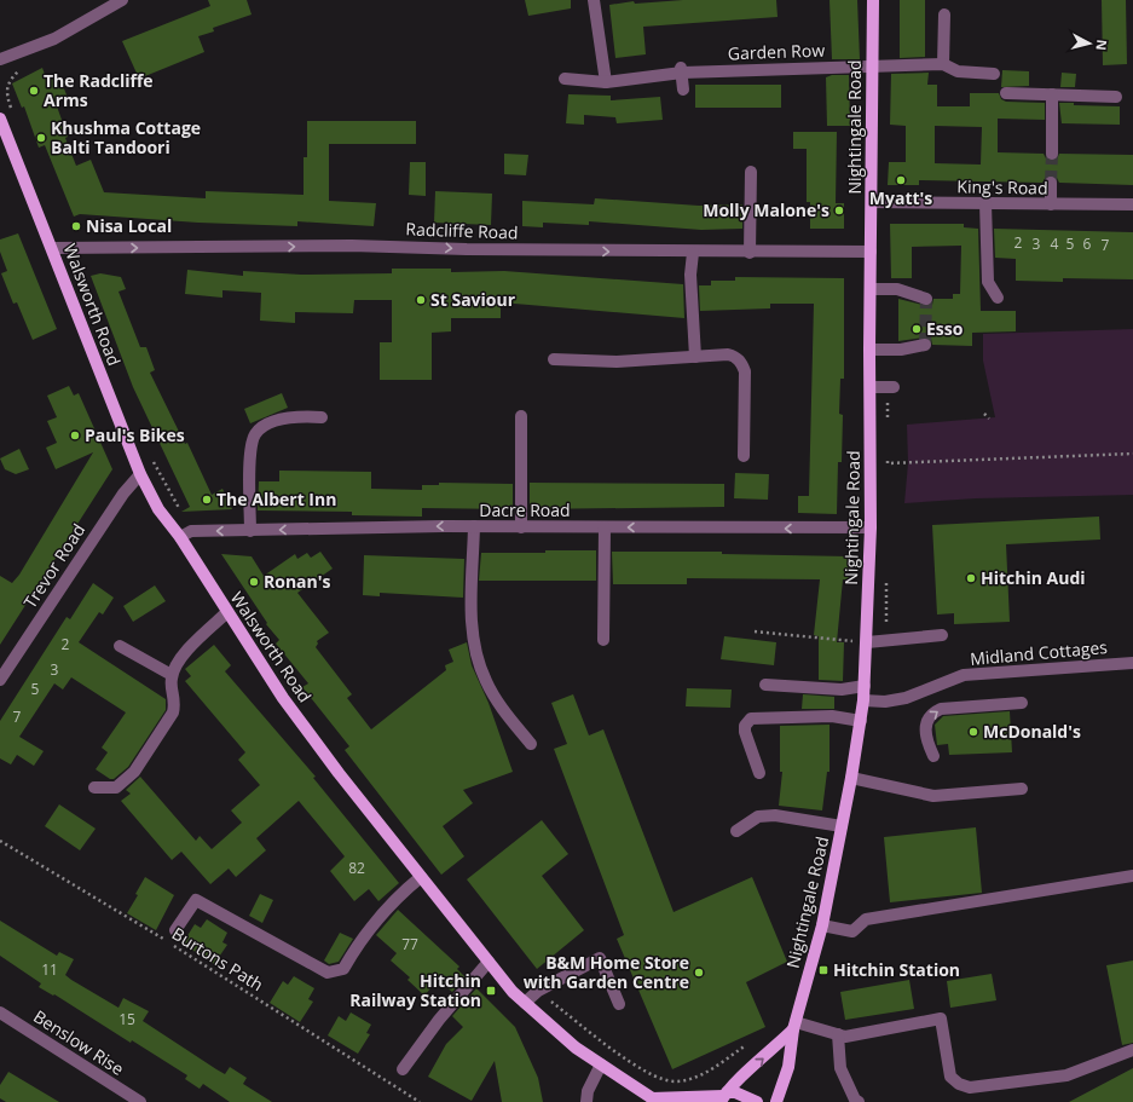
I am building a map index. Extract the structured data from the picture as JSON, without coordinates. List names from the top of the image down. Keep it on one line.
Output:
{"streets":{"main road":["Nightingale Road","Walsworth Road"],"street":["Garden Row","King's Road","Radcliffe Road","Dacre Road","Trevor Road","Midland Cottages","Benslow Rise"],"path":["Burtons Path"]},"crossings":[["Garden Row","Nightingale Road"],["Nightingale Road","King's Road"],["Nightingale Road","Radcliffe Road"],["Nightingale Road","Dacre Road"],["Nightingale Road","Midland Cottages"],["Radcliffe Road","Walsworth Road"],["Walsworth Road","Dacre Road"],["Walsworth Road","Trevor Road"]],"one_way":["Radcliffe Road","Dacre Road"],"places":{"other":["The Radcliffe Arms","Khushma Cottage Balti Tandoori","Myatt's","Molly Malone's","Nisa Local","St Saviour","Esso","Paul's Bikes","The Albert Inn","Hitchin Audi","Ronan's","McDonald's","B&M Home Store with Garden Centre"],"transit":["Hitchin Station","Hitchin Railway Station"]},"house_numbers":["2","3","4","5","6","7","2","3","5","7","82","77","11","15"],"north":"right"}
